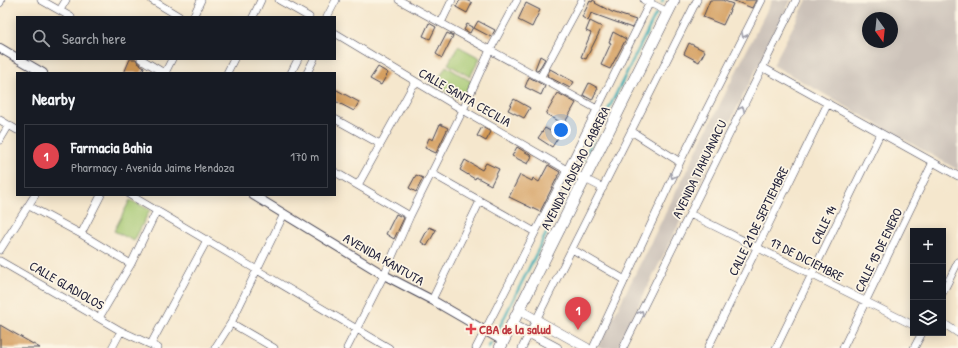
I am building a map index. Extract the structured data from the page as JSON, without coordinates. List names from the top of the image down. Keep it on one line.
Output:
{"streets":{"highway":["AVENIDA LADISLAO CABRERA"],"street":["CALLE SANTA CECILIA","AVENIDA TIAHUANACU","CALLE 21 DE SEPTIEMBRE","CALLE 14","CALLE 15 DE ENERO","AVENIDA KANTUTA","17 DE DICIEMBRE","CALLE GLADIOLOS"]},"crossings":[["CALLE SANTA CECILIA","AVENIDA LADISLAO CABRERA"],["AVENIDA LADISLAO CABRERA","AVENIDA KANTUTA"],["AVENIDA TIAHUANACU","17 DE DICIEMBRE"],["CALLE 21 DE SEPTIEMBRE","17 DE DICIEMBRE"],["CALLE 14","17 DE DICIEMBRE"],["CALLE 15 DE ENERO","17 DE DICIEMBRE"]],"places":{"health":["CBA de la salud"]},"north":"bottom","page":{"search":"Search here","heading":"Nearby","list":[{"mark":"1","name":"Farmacia Bahia","note":"Pharmacy · Avenida Jaime Mendoza","value":"170 m"}],"map_buttons":["+","−"],"pins":"1"}}
